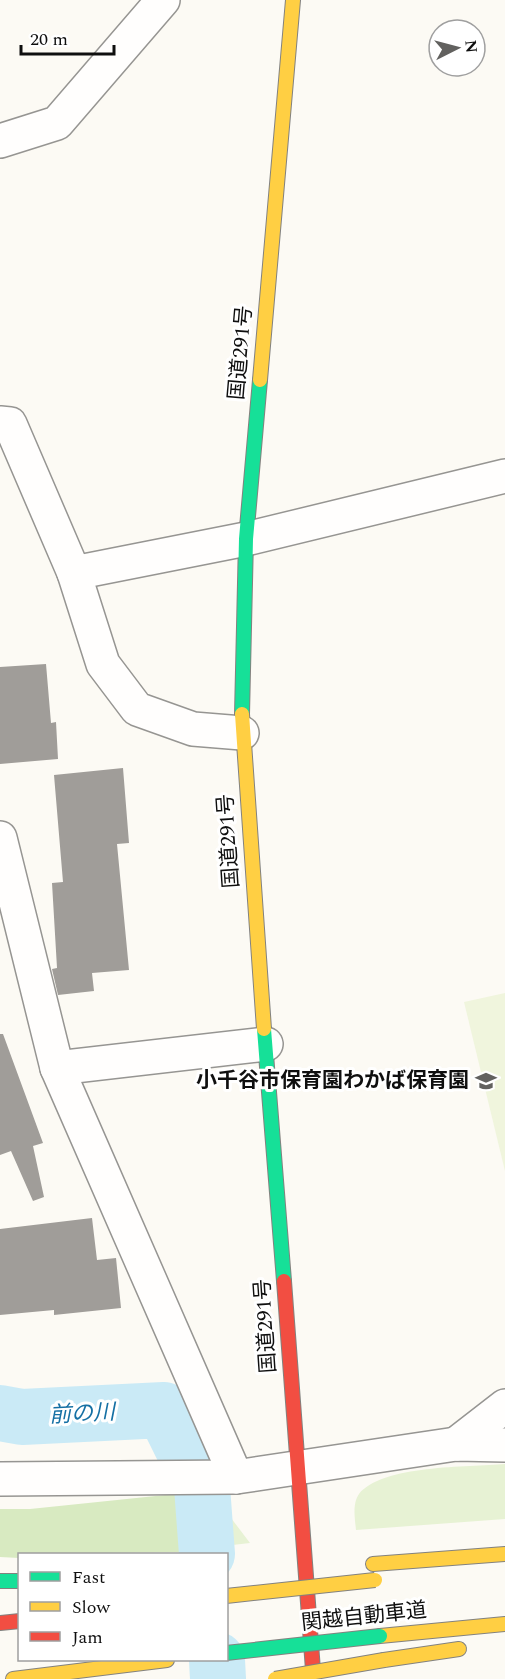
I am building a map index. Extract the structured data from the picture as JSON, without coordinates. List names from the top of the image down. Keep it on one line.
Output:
{"streets":{"highway":["国道291号","関越自動車道"]},"water":["前の川"],"places":{"school or university":["小千谷市保育園わかば保育園"]},"legend":["Fast","Slow","Jam"],"scale_bar":"20 m","north":"right"}
